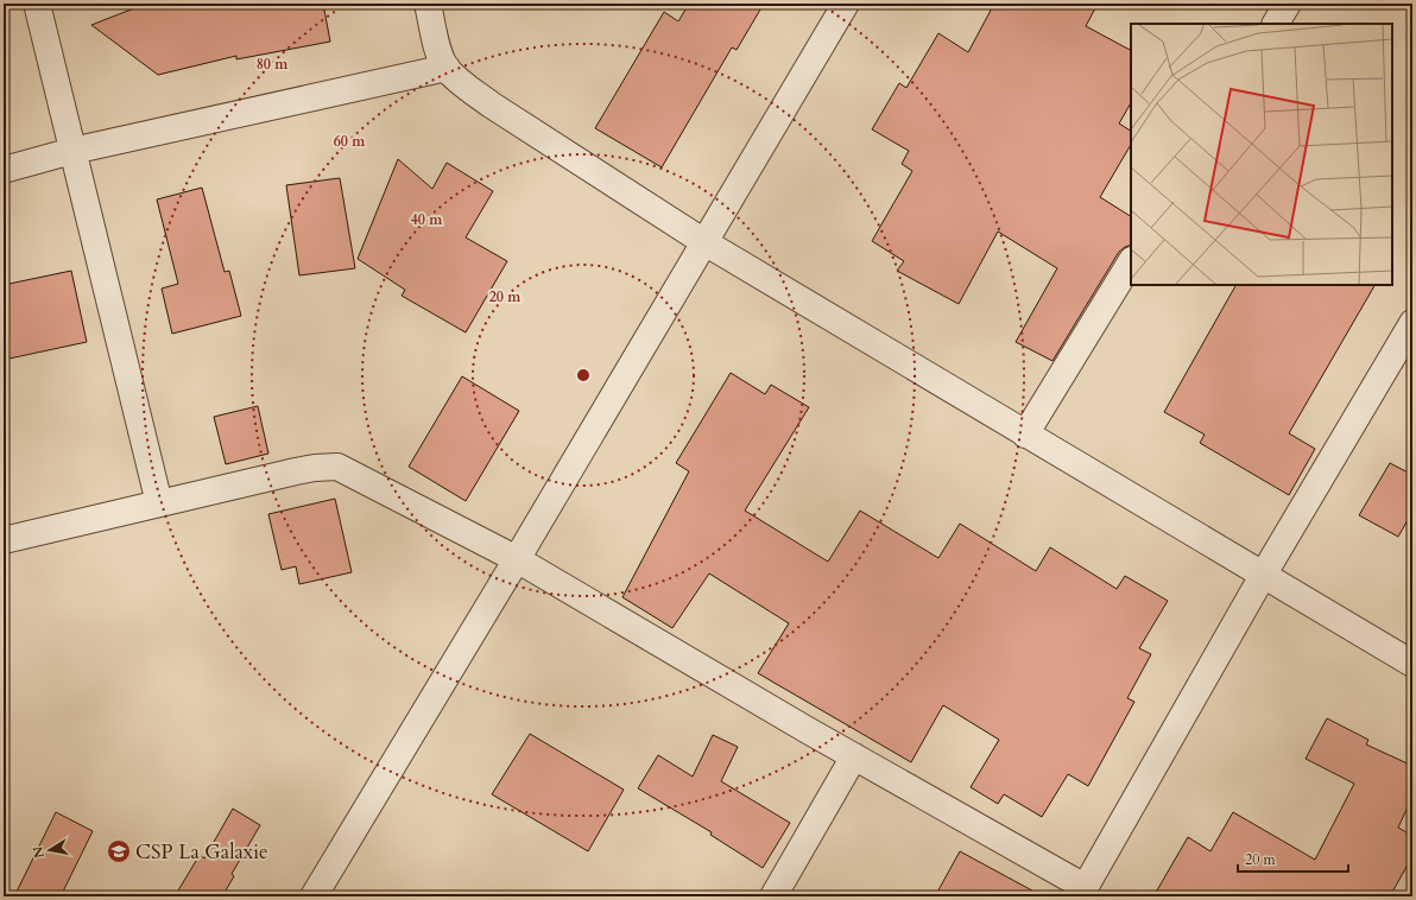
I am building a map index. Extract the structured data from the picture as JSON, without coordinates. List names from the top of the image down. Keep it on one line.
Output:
{"places":{"school or university":["CSP La Galaxie"]},"scale_bar":"20 m","north":"left","rings":["80 m","60 m","40 m","20 m"]}
